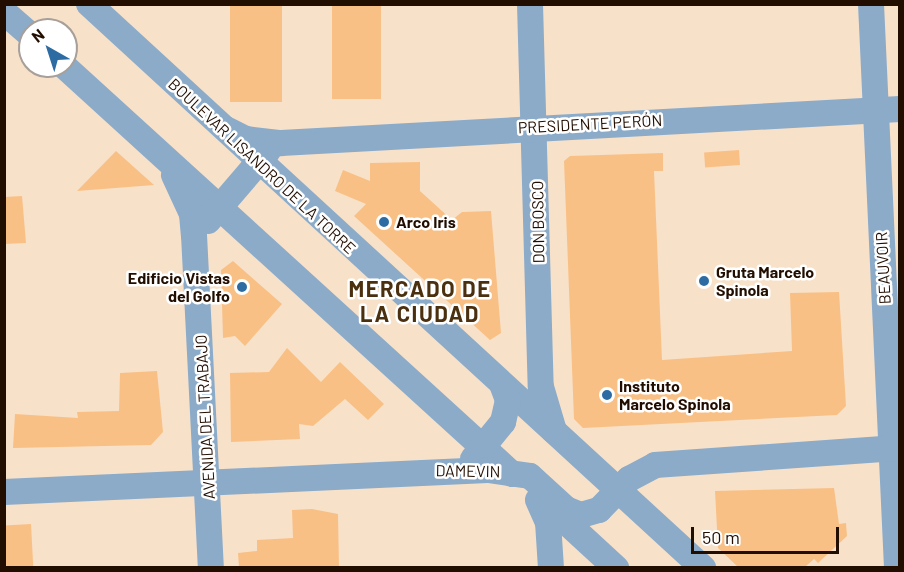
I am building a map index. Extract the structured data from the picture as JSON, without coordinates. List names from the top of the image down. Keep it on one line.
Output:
{"streets":{"street":["PRESIDENTE PERÓN","BOULEVAR LISANDRO DE LA TORRE","DON BOSCO","BEAUVOIR","AVENIDA DEL TRABAJO","DAMEVIN"]},"crossings":[["PRESIDENTE PERÓN","BOULEVAR LISANDRO DE LA TORRE"],["PRESIDENTE PERÓN","DON BOSCO"],["PRESIDENTE PERÓN","BEAUVOIR"],["BOULEVAR LISANDRO DE LA TORRE","DON BOSCO"],["BOULEVAR LISANDRO DE LA TORRE","DAMEVIN"],["AVENIDA DEL TRABAJO","DAMEVIN"]],"districts":["MERCADO DE LA CIUDAD"],"places":["Arco Iris","Gruta Marcelo Spinola","Edificio Vistas del Golfo","Instituto Marcelo Spinola"],"scale_bar":"50 m","north":"top left"}
